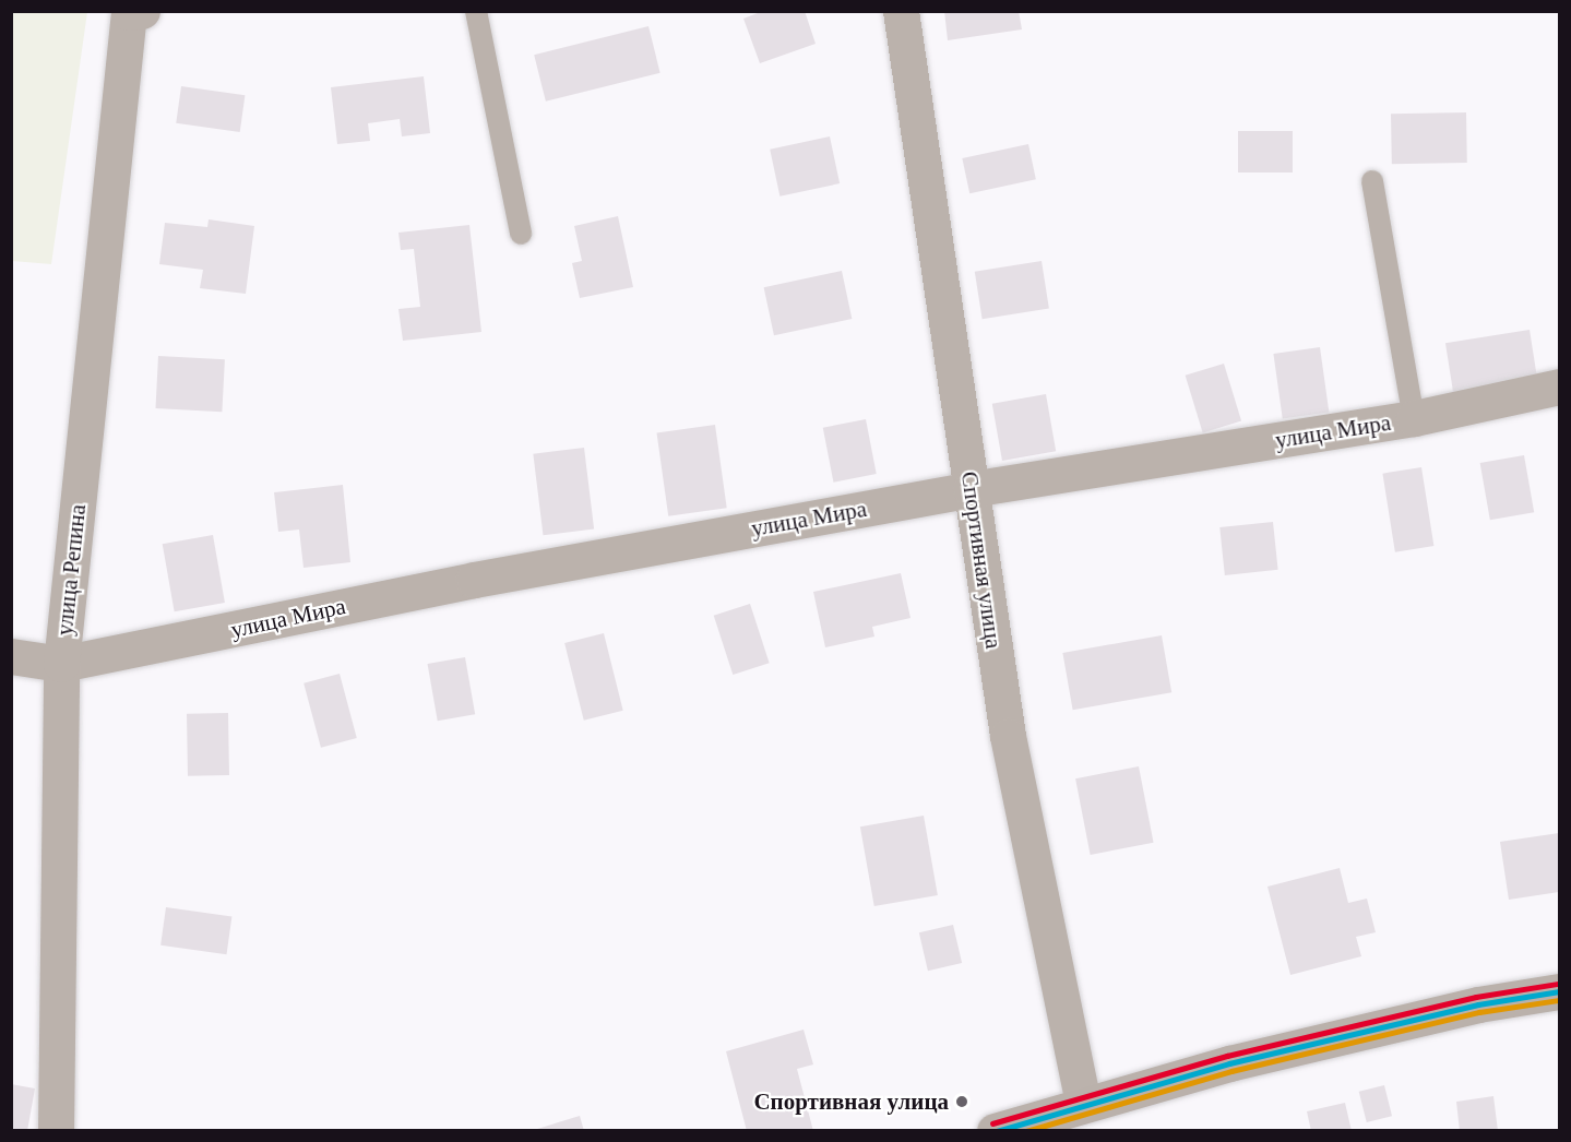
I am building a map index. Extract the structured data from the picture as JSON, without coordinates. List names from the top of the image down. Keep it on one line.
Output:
{"streets":{"street":["улица Мира","Спортивная улица","улица Репина"]},"crossings":[["улица Мира","Спортивная улица"],["улица Мира","улица Репина"]],"places":["Спортивная улица"]}
